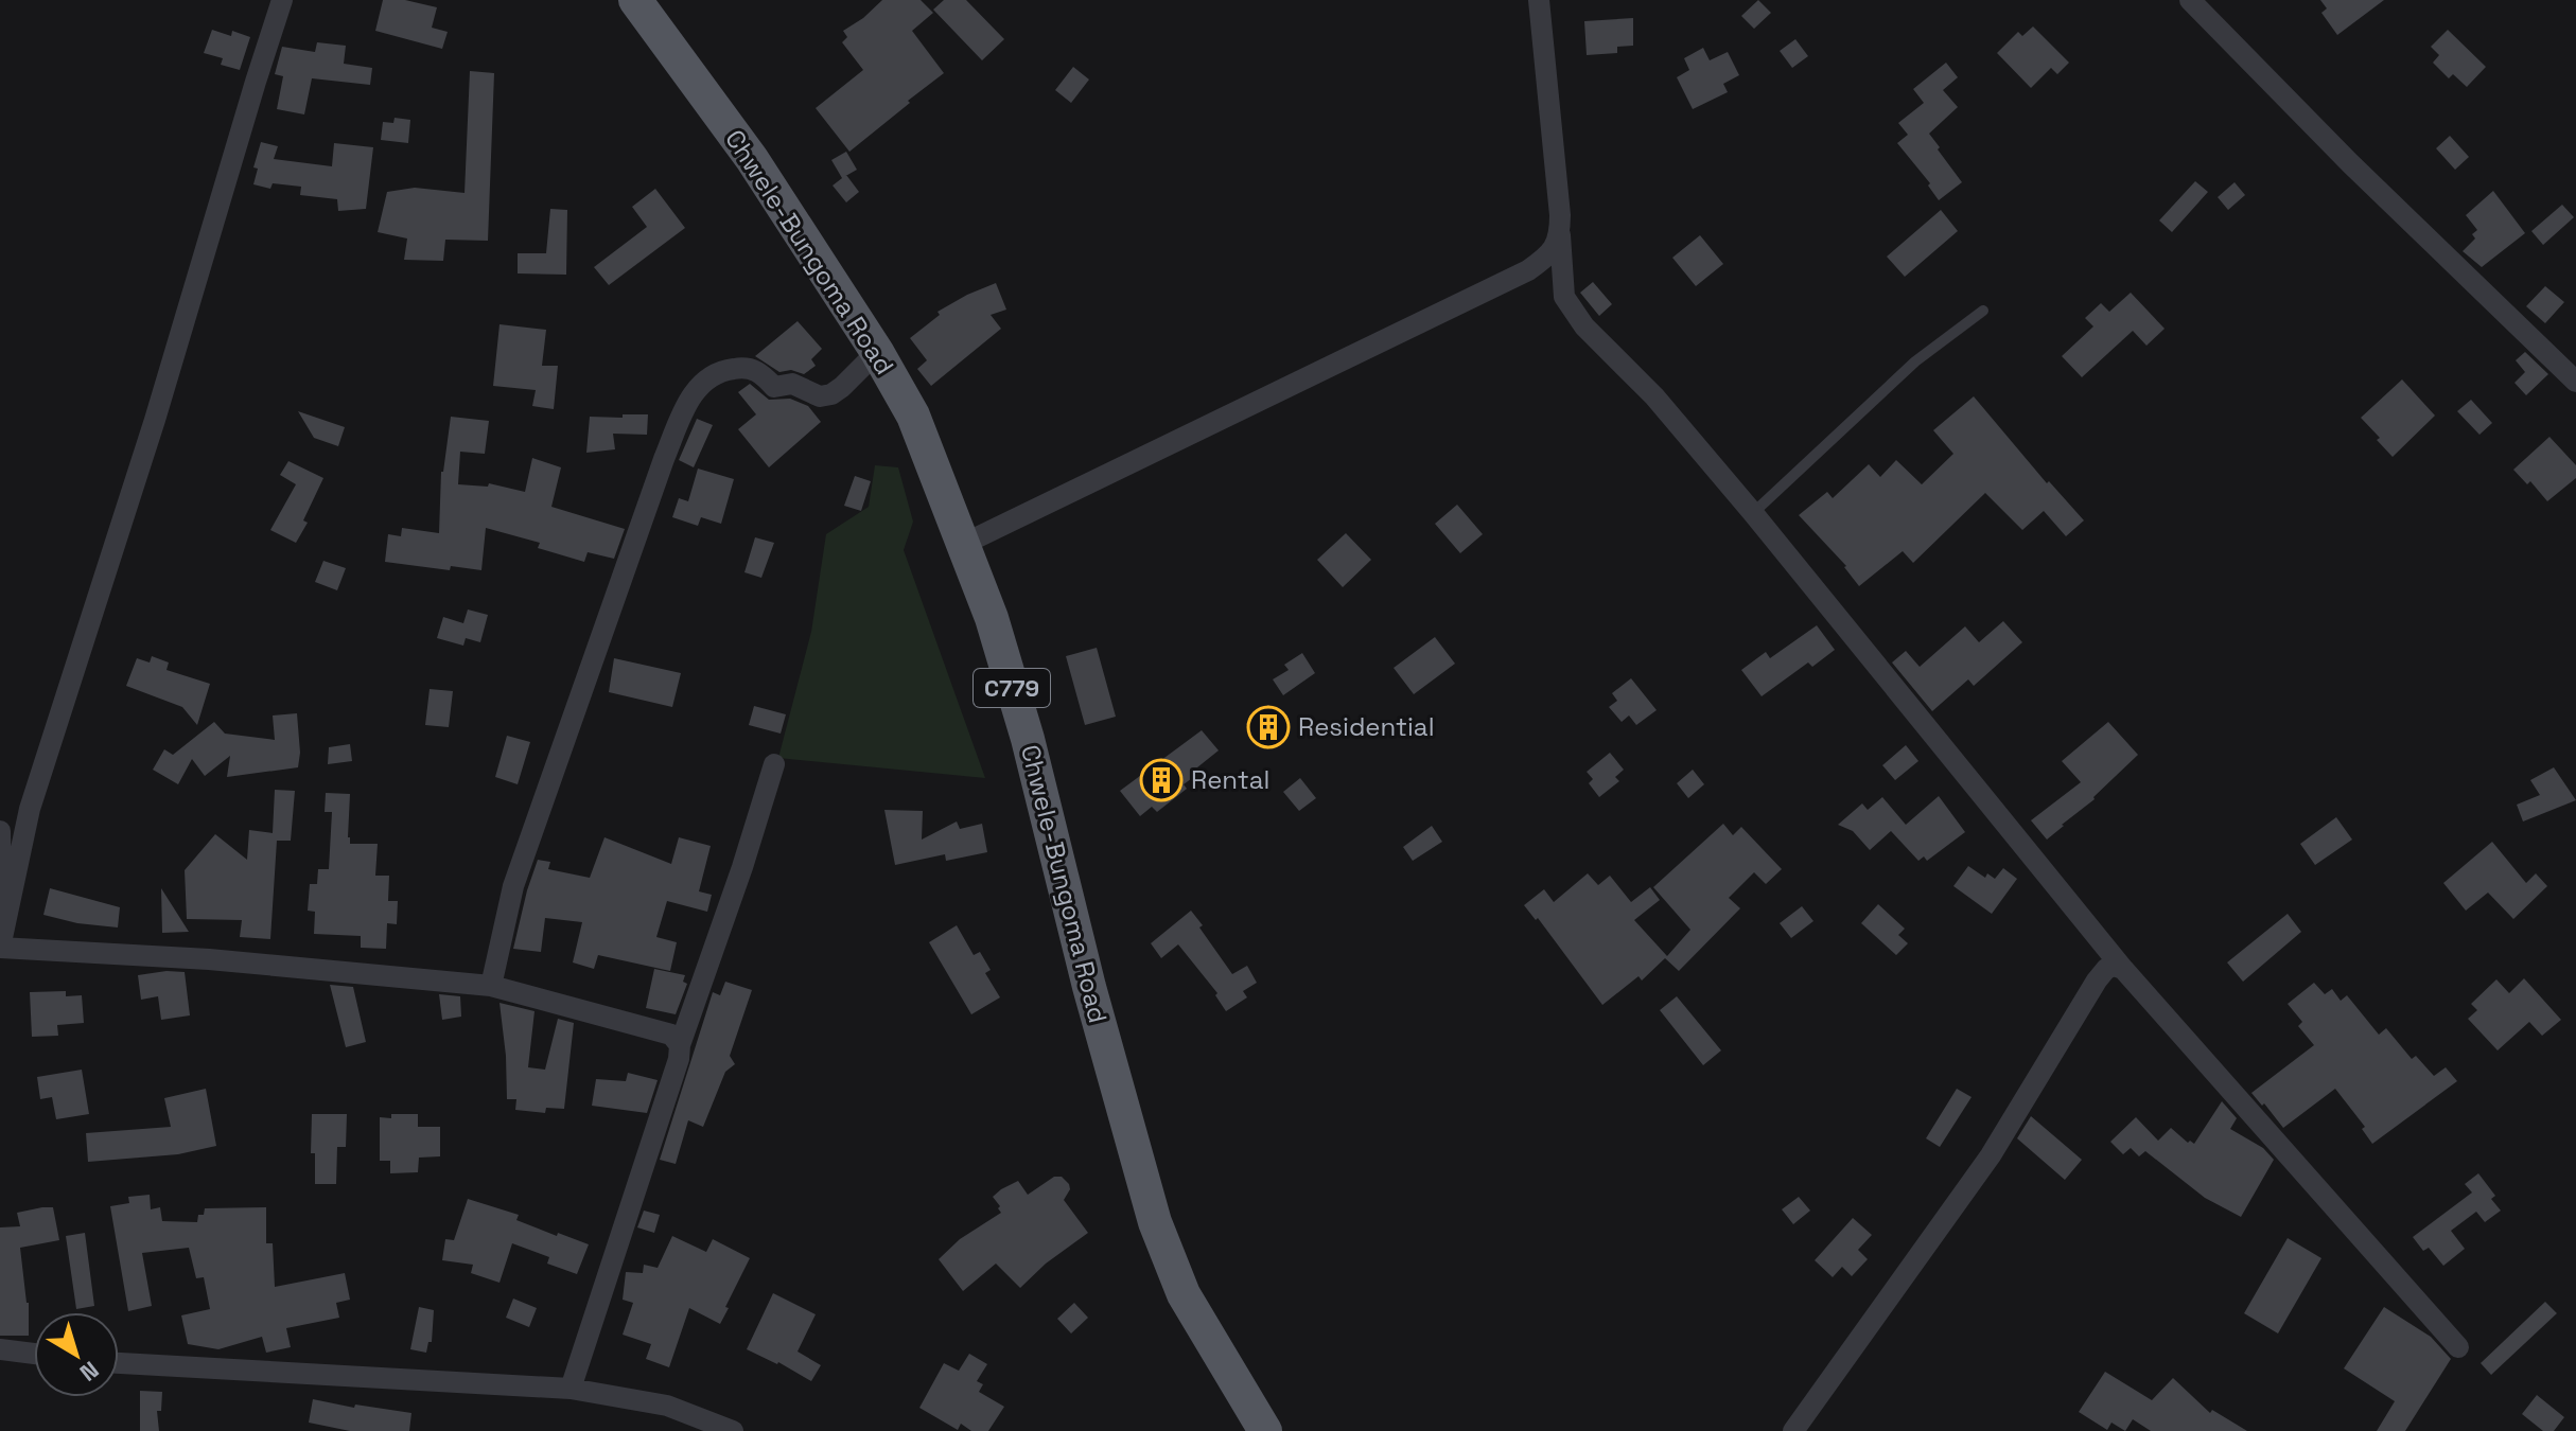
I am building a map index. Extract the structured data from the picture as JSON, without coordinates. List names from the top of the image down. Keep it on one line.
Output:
{"streets":{"main road":["Chwele-Bungoma Road","C779"]},"places":{"building":["Residential","Rental"]},"north":"bottom right"}
